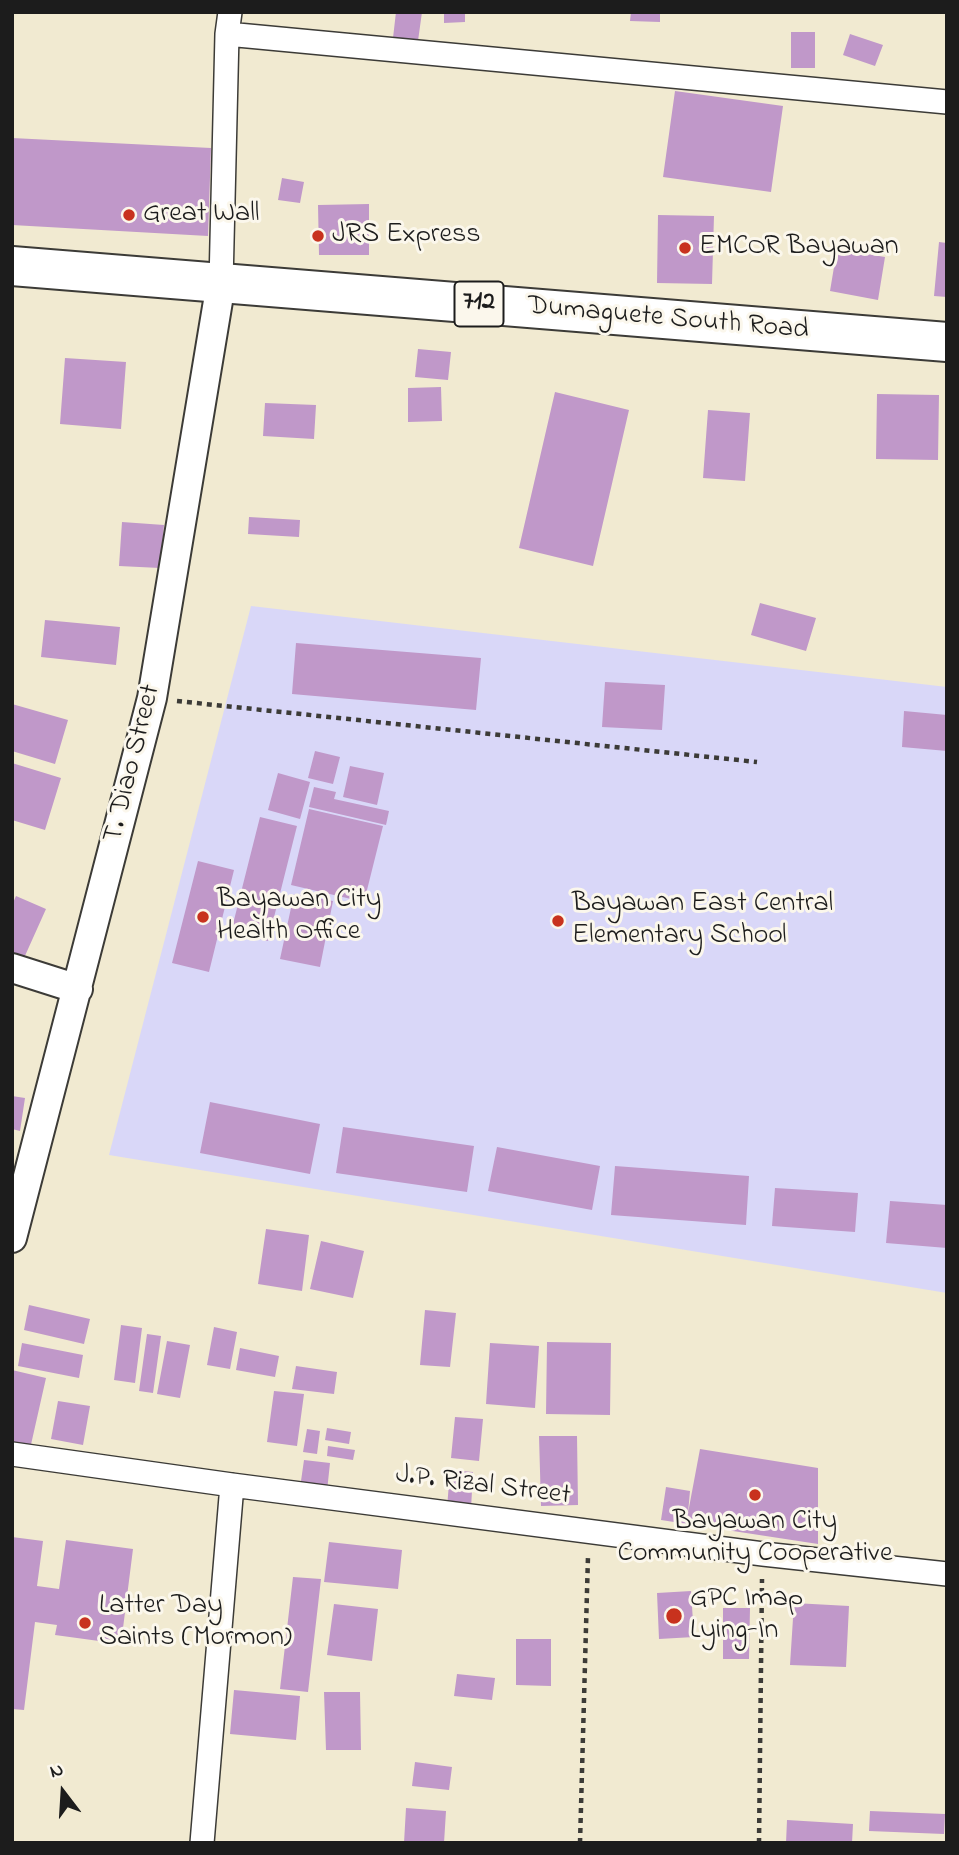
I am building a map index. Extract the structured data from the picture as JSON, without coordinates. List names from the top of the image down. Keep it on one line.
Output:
{"streets":{"highway":["712","Dumaguete South Road"],"street":["T. Diao Street","J.P. Rizal Street"]},"crossings":[["Dumaguete South Road","T. Diao Street"]],"places":["Great Wall","JRS Express","EMCOR Bayawan","Bayawan City Health Office","Bayawan East Central Elementary School","Bayawan City Community Cooperative","GPC Imap Lying-In","Latter Day Saints (Mormon)"],"north":"top"}
